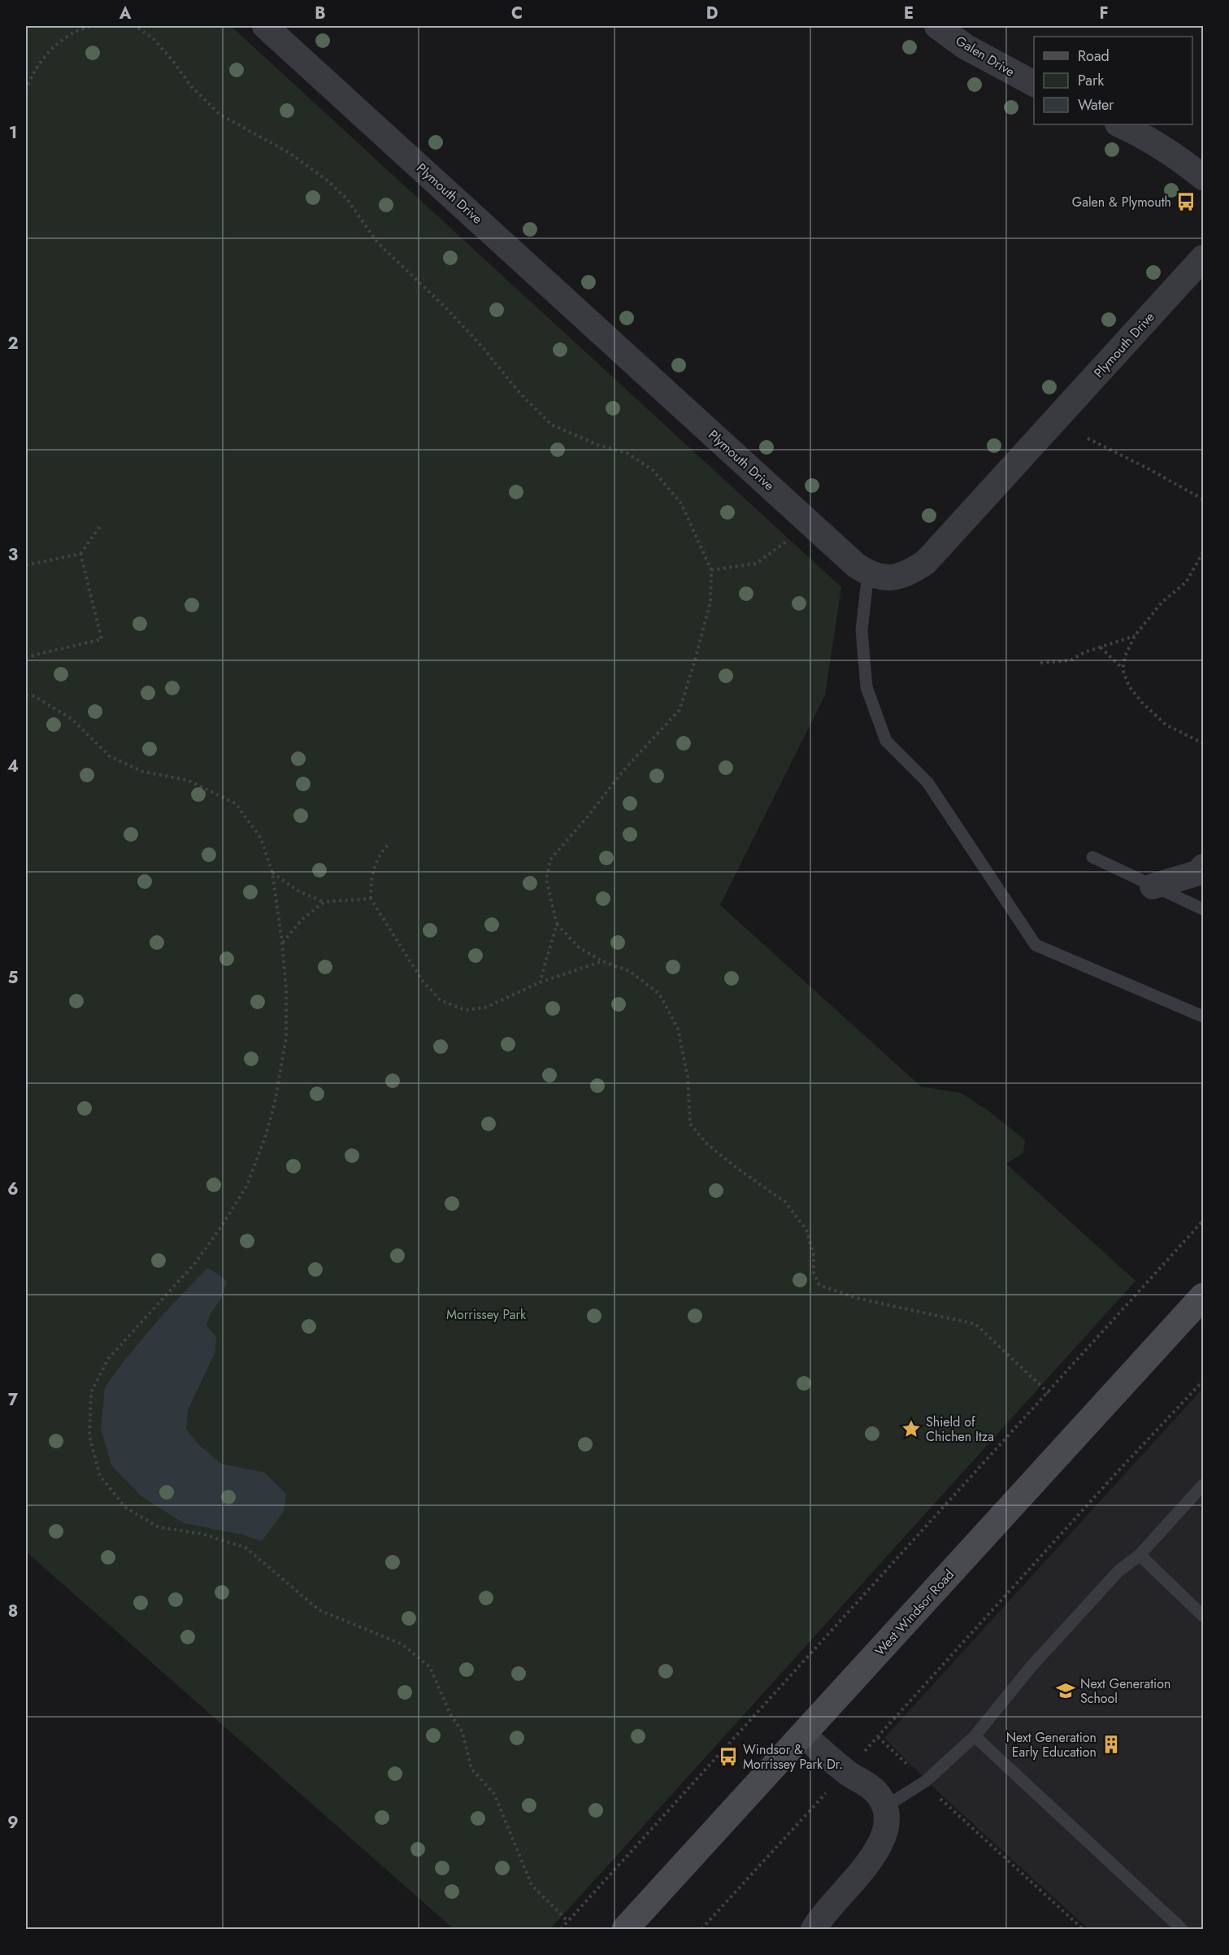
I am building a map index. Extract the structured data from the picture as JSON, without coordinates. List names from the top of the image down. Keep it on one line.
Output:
{"streets":{"main road":["West Windsor Road"],"street":["Galen Drive","Plymouth Drive"]},"parks":["Morrissey Park"],"places":{"bus stop":["Galen & Plymouth","Windsor & Morrissey Park Dr."],"place":["Shield of Chichen Itza"],"school or university":["Next Generation School"],"building":["Next Generation Early Education"]},"legend":["Road","Park","Water"],"grid":{"columns":["A","B","C","D","E","F"],"rows":["1","2","3","4","5","6","7","8","9"]}}
